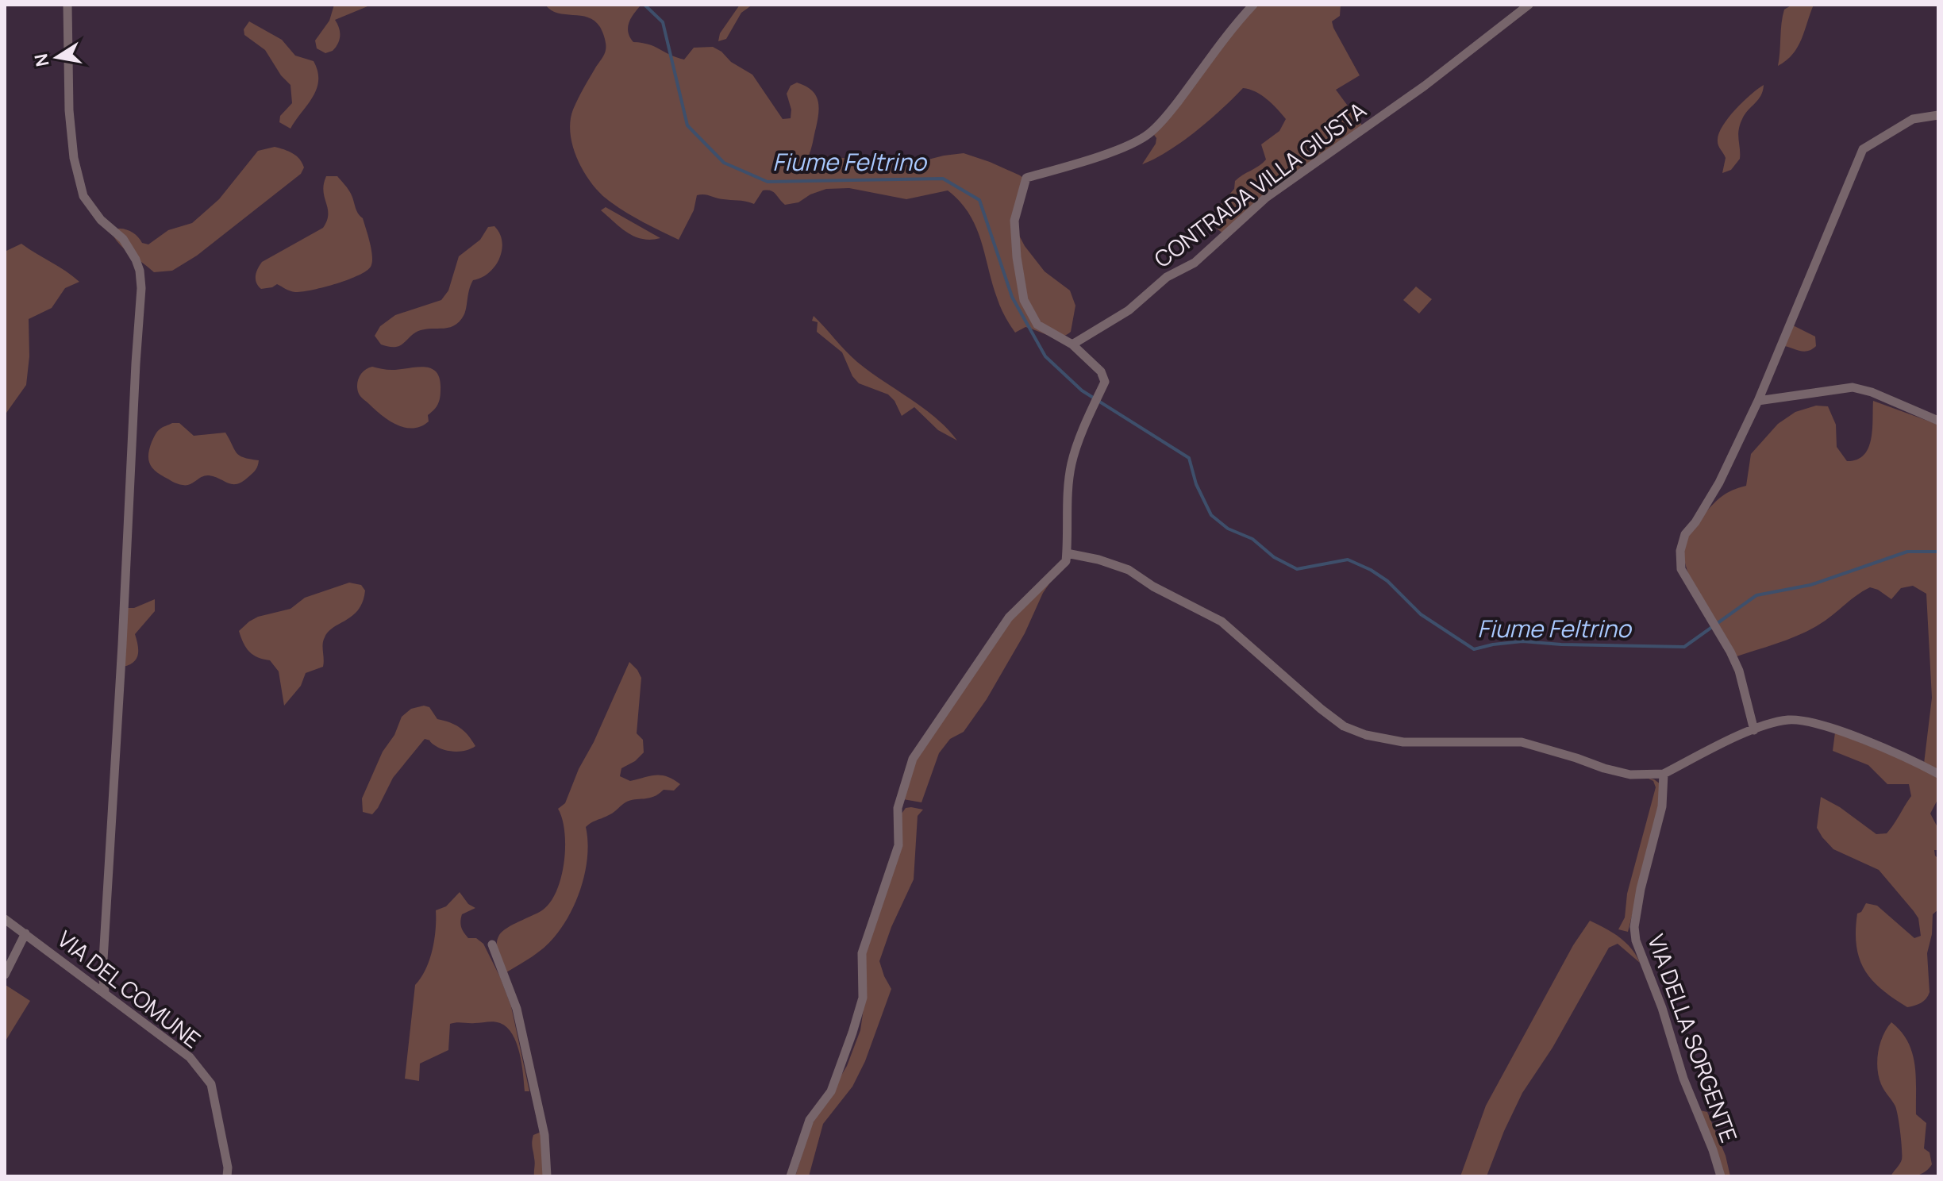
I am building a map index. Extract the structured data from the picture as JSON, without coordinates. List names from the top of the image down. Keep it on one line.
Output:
{"streets":{"street":["CONTRADA VILLA GIUSTA","VIA DEL COMUNE","VIA DELLA SORGENTE"]},"water":["Fiume Feltrino"],"north":"left"}
